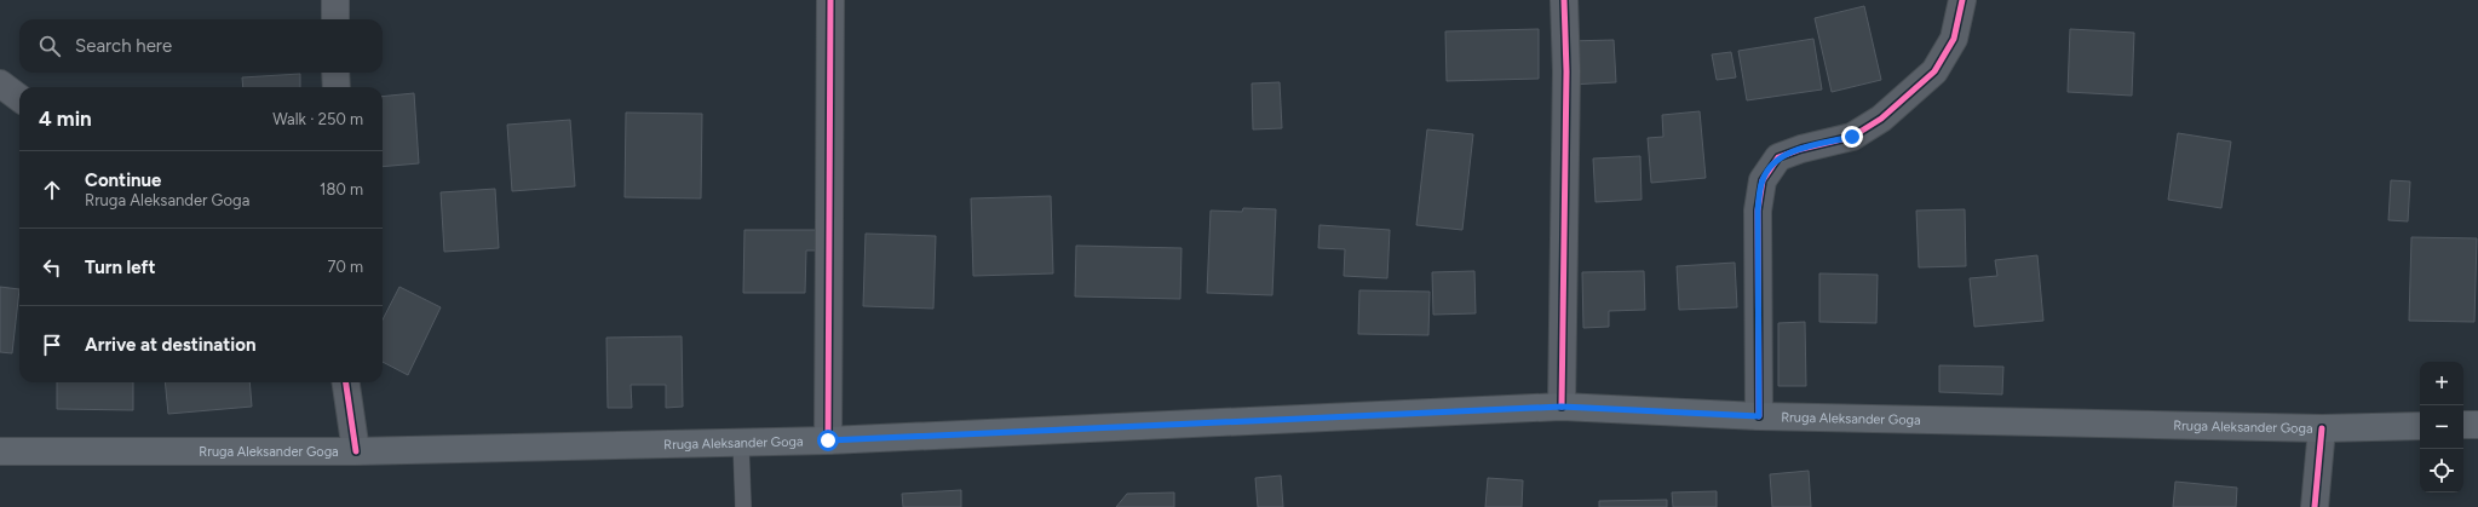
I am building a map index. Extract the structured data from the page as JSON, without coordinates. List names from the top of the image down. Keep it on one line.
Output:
{"streets":{"main road":["Rruga Aleksander Goga"]},"page":{"search":"Search here","heading":["4 min","Walk · 250 m"],"list":[["Continue","Rruga Aleksander Goga","180 m"],["Turn left","70 m"],"Arrive at destination"],"map_buttons":["+","−"]}}
